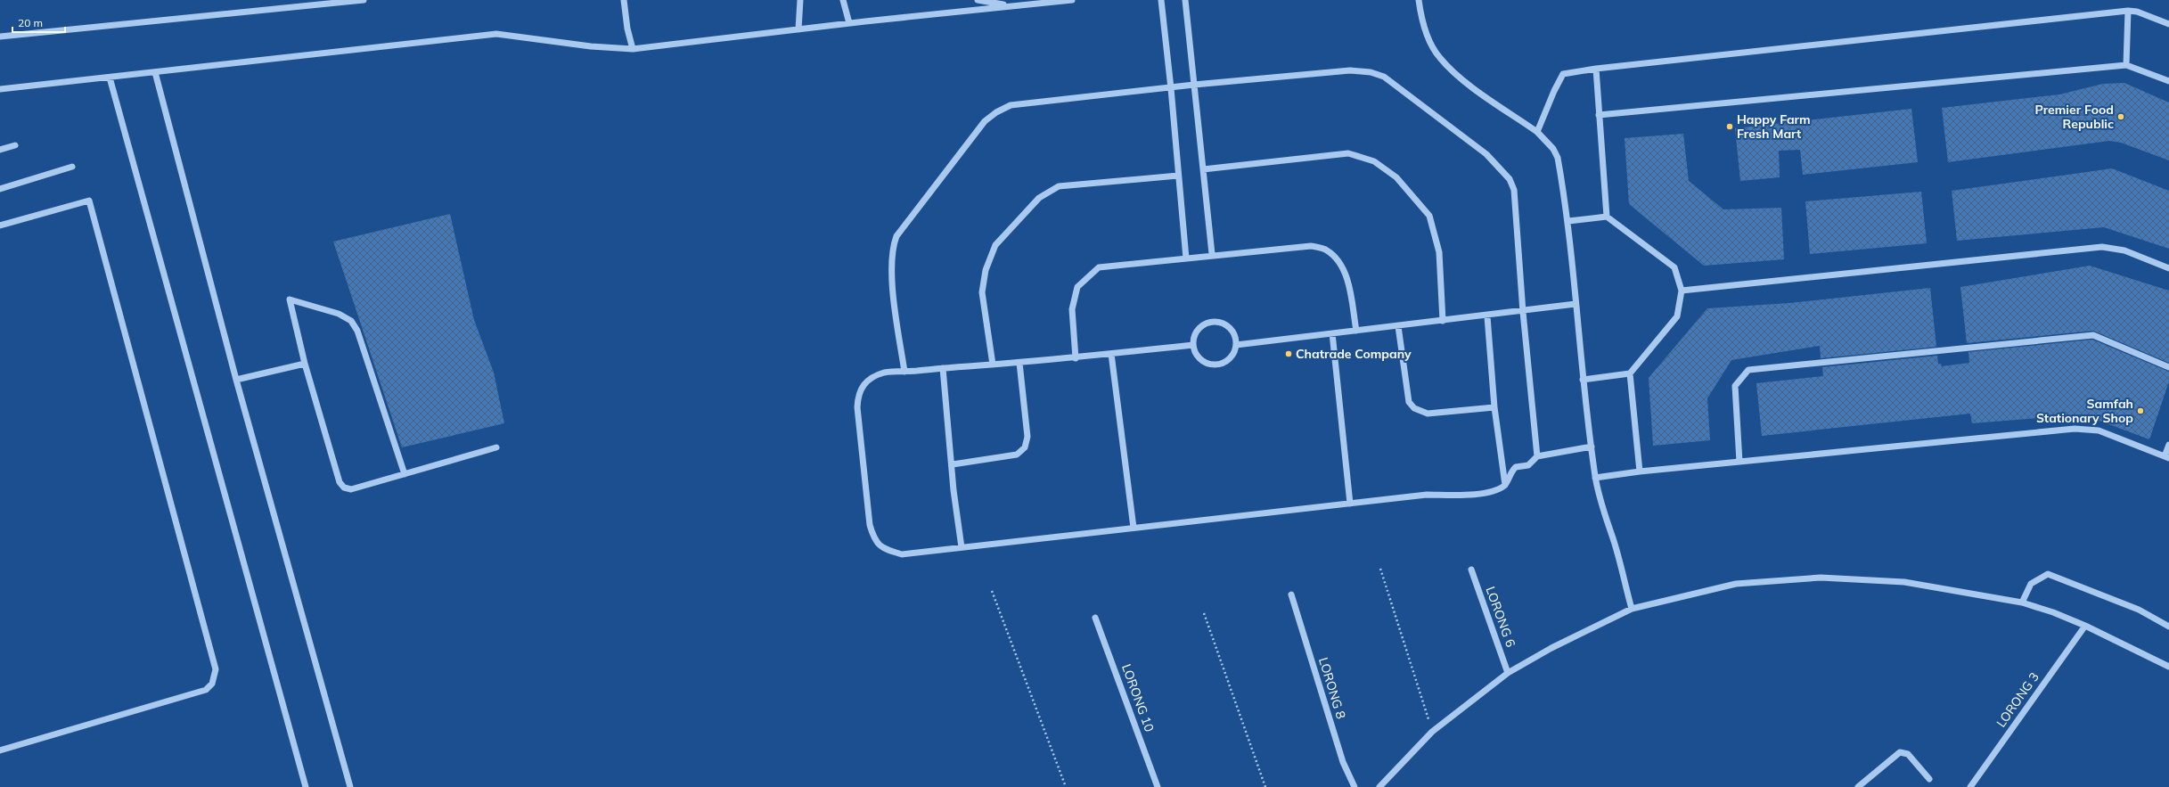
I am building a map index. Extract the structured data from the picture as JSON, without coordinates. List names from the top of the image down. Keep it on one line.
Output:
{"streets":{"street":["LORONG 6","LORONG 8","LORONG 10","LORONG 3"]},"places":["Premier Food Republic","Happy Farm Fresh Mart","Chatrade Company","Samfah Stationary Shop"],"scale_bar":"20 m"}
